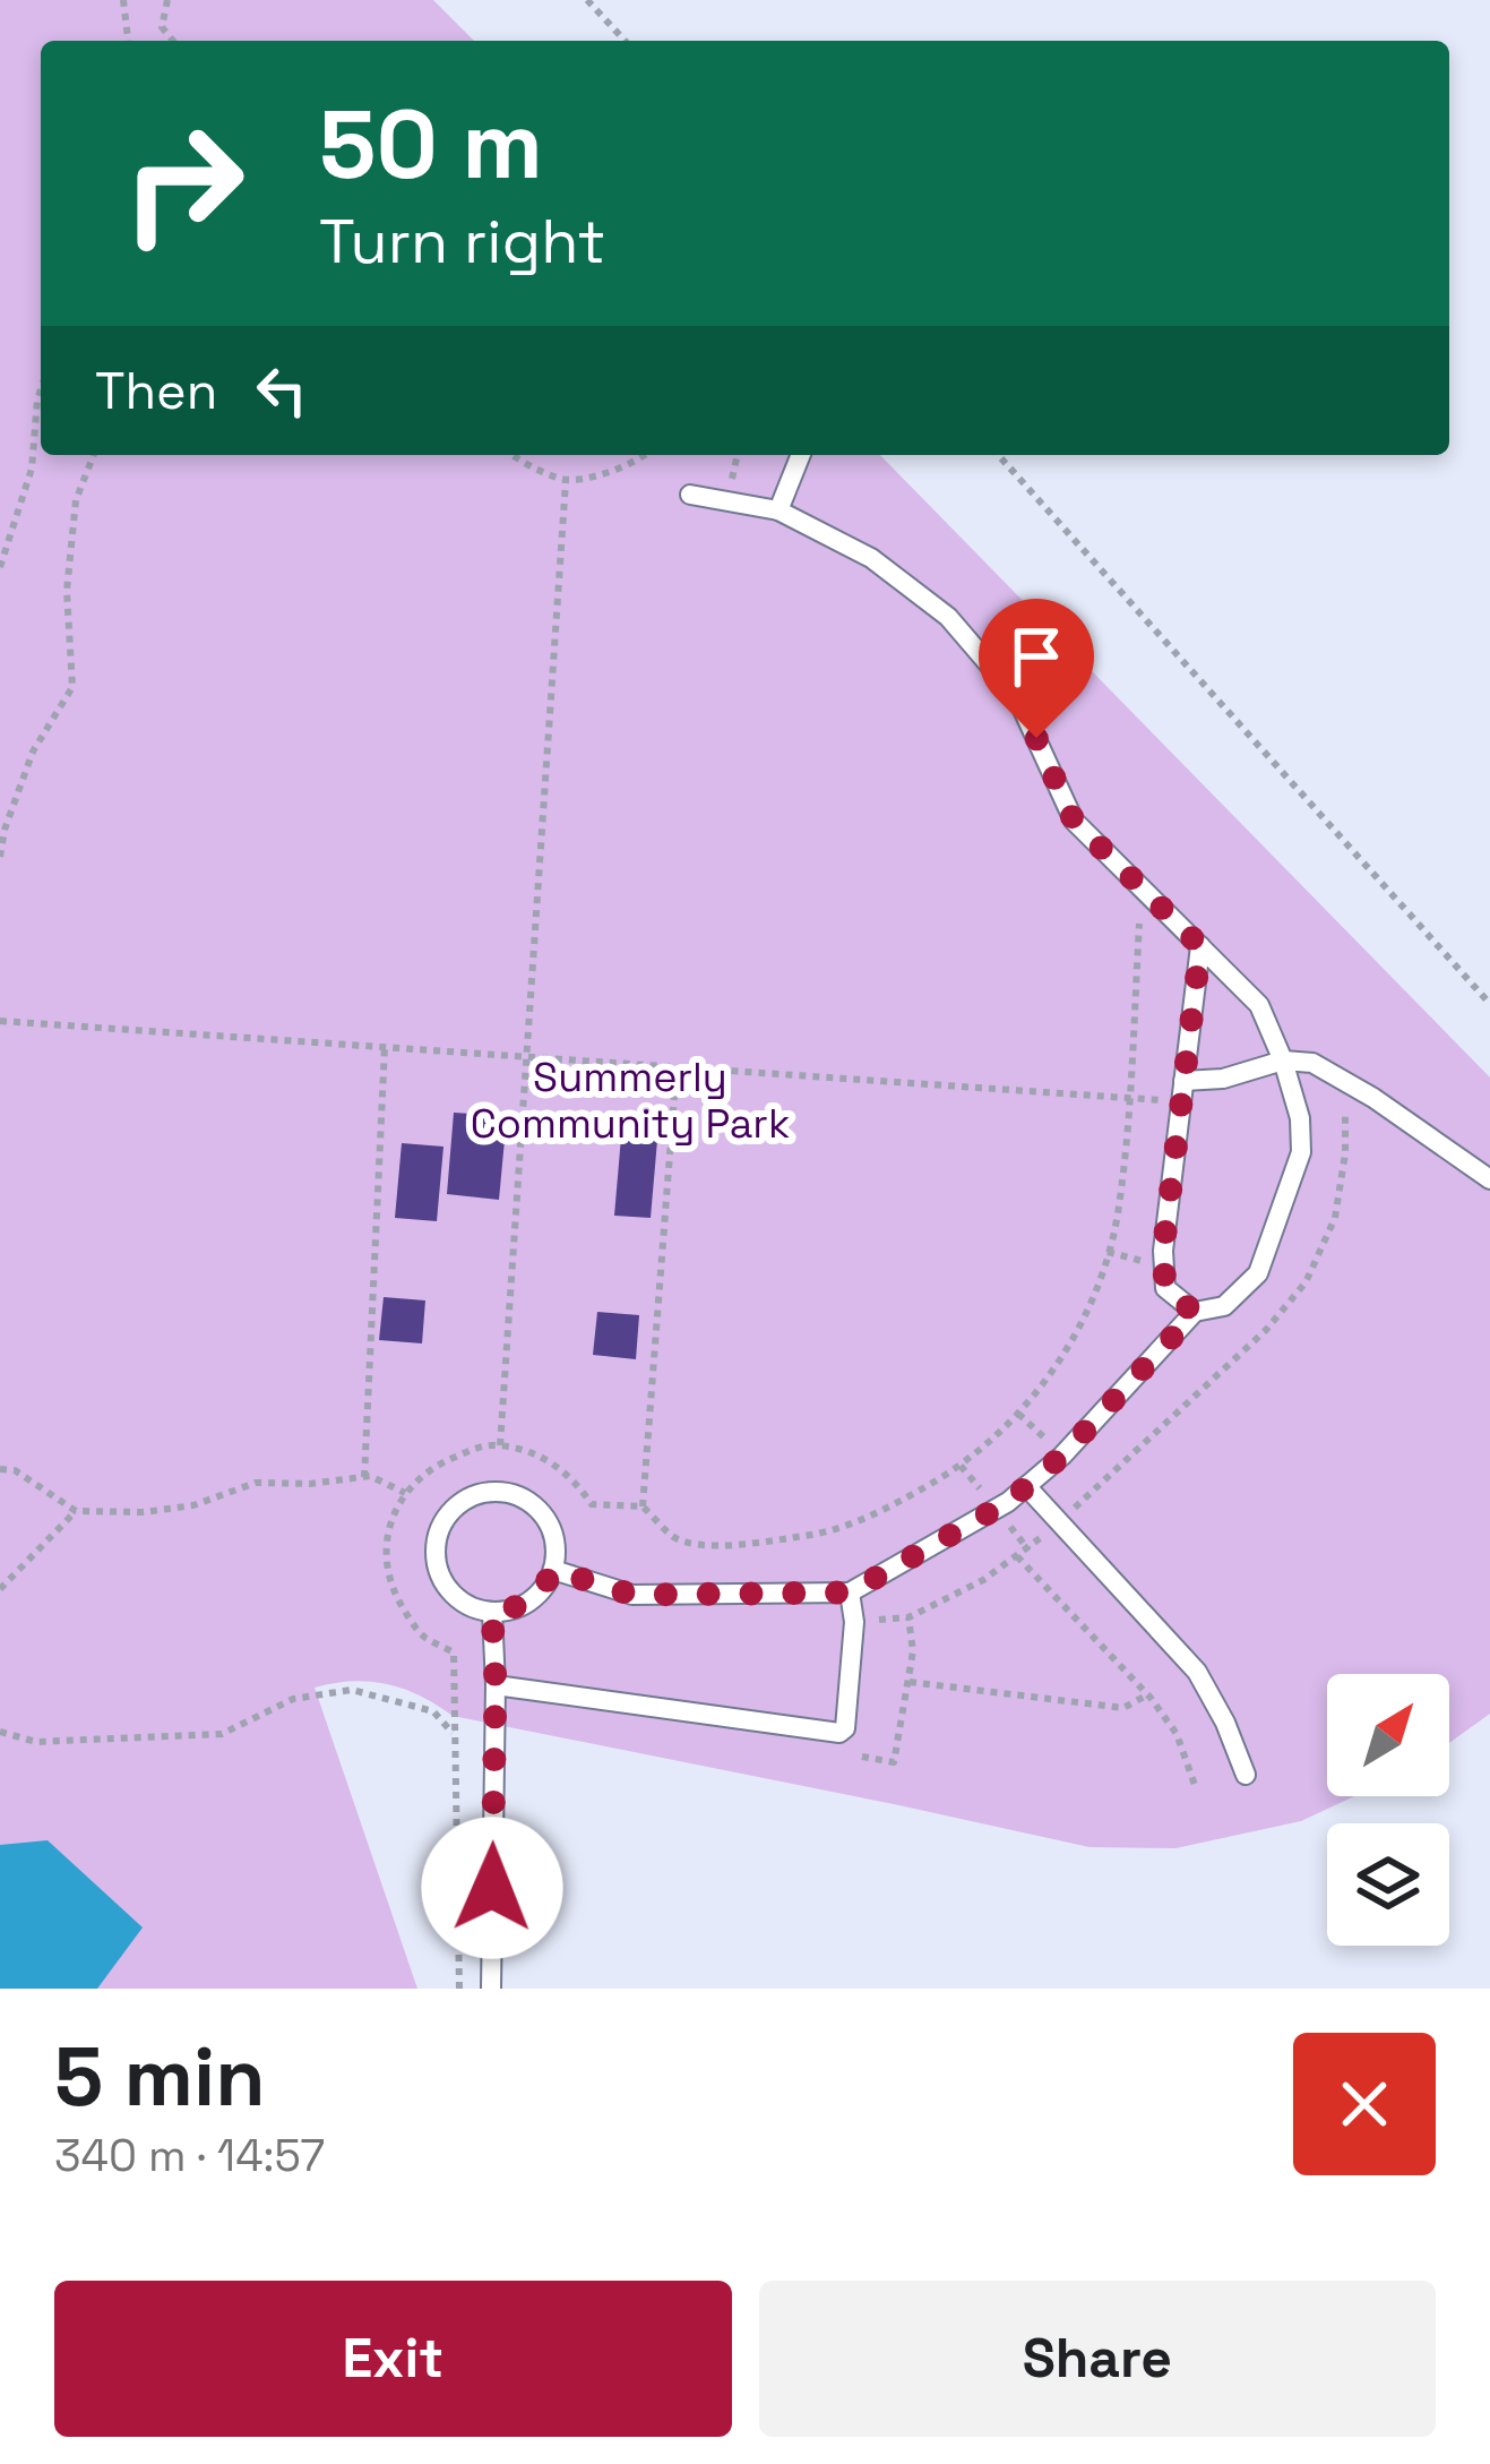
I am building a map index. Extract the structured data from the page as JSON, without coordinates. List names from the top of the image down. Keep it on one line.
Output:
{"parks":["Summerly Community Park"],"north":"top right","page":{"turn":["50 m","Turn right"],"then":"Then","heading":["5 min","340 m · 14:57"],"buttons":["Exit","Share"]}}
